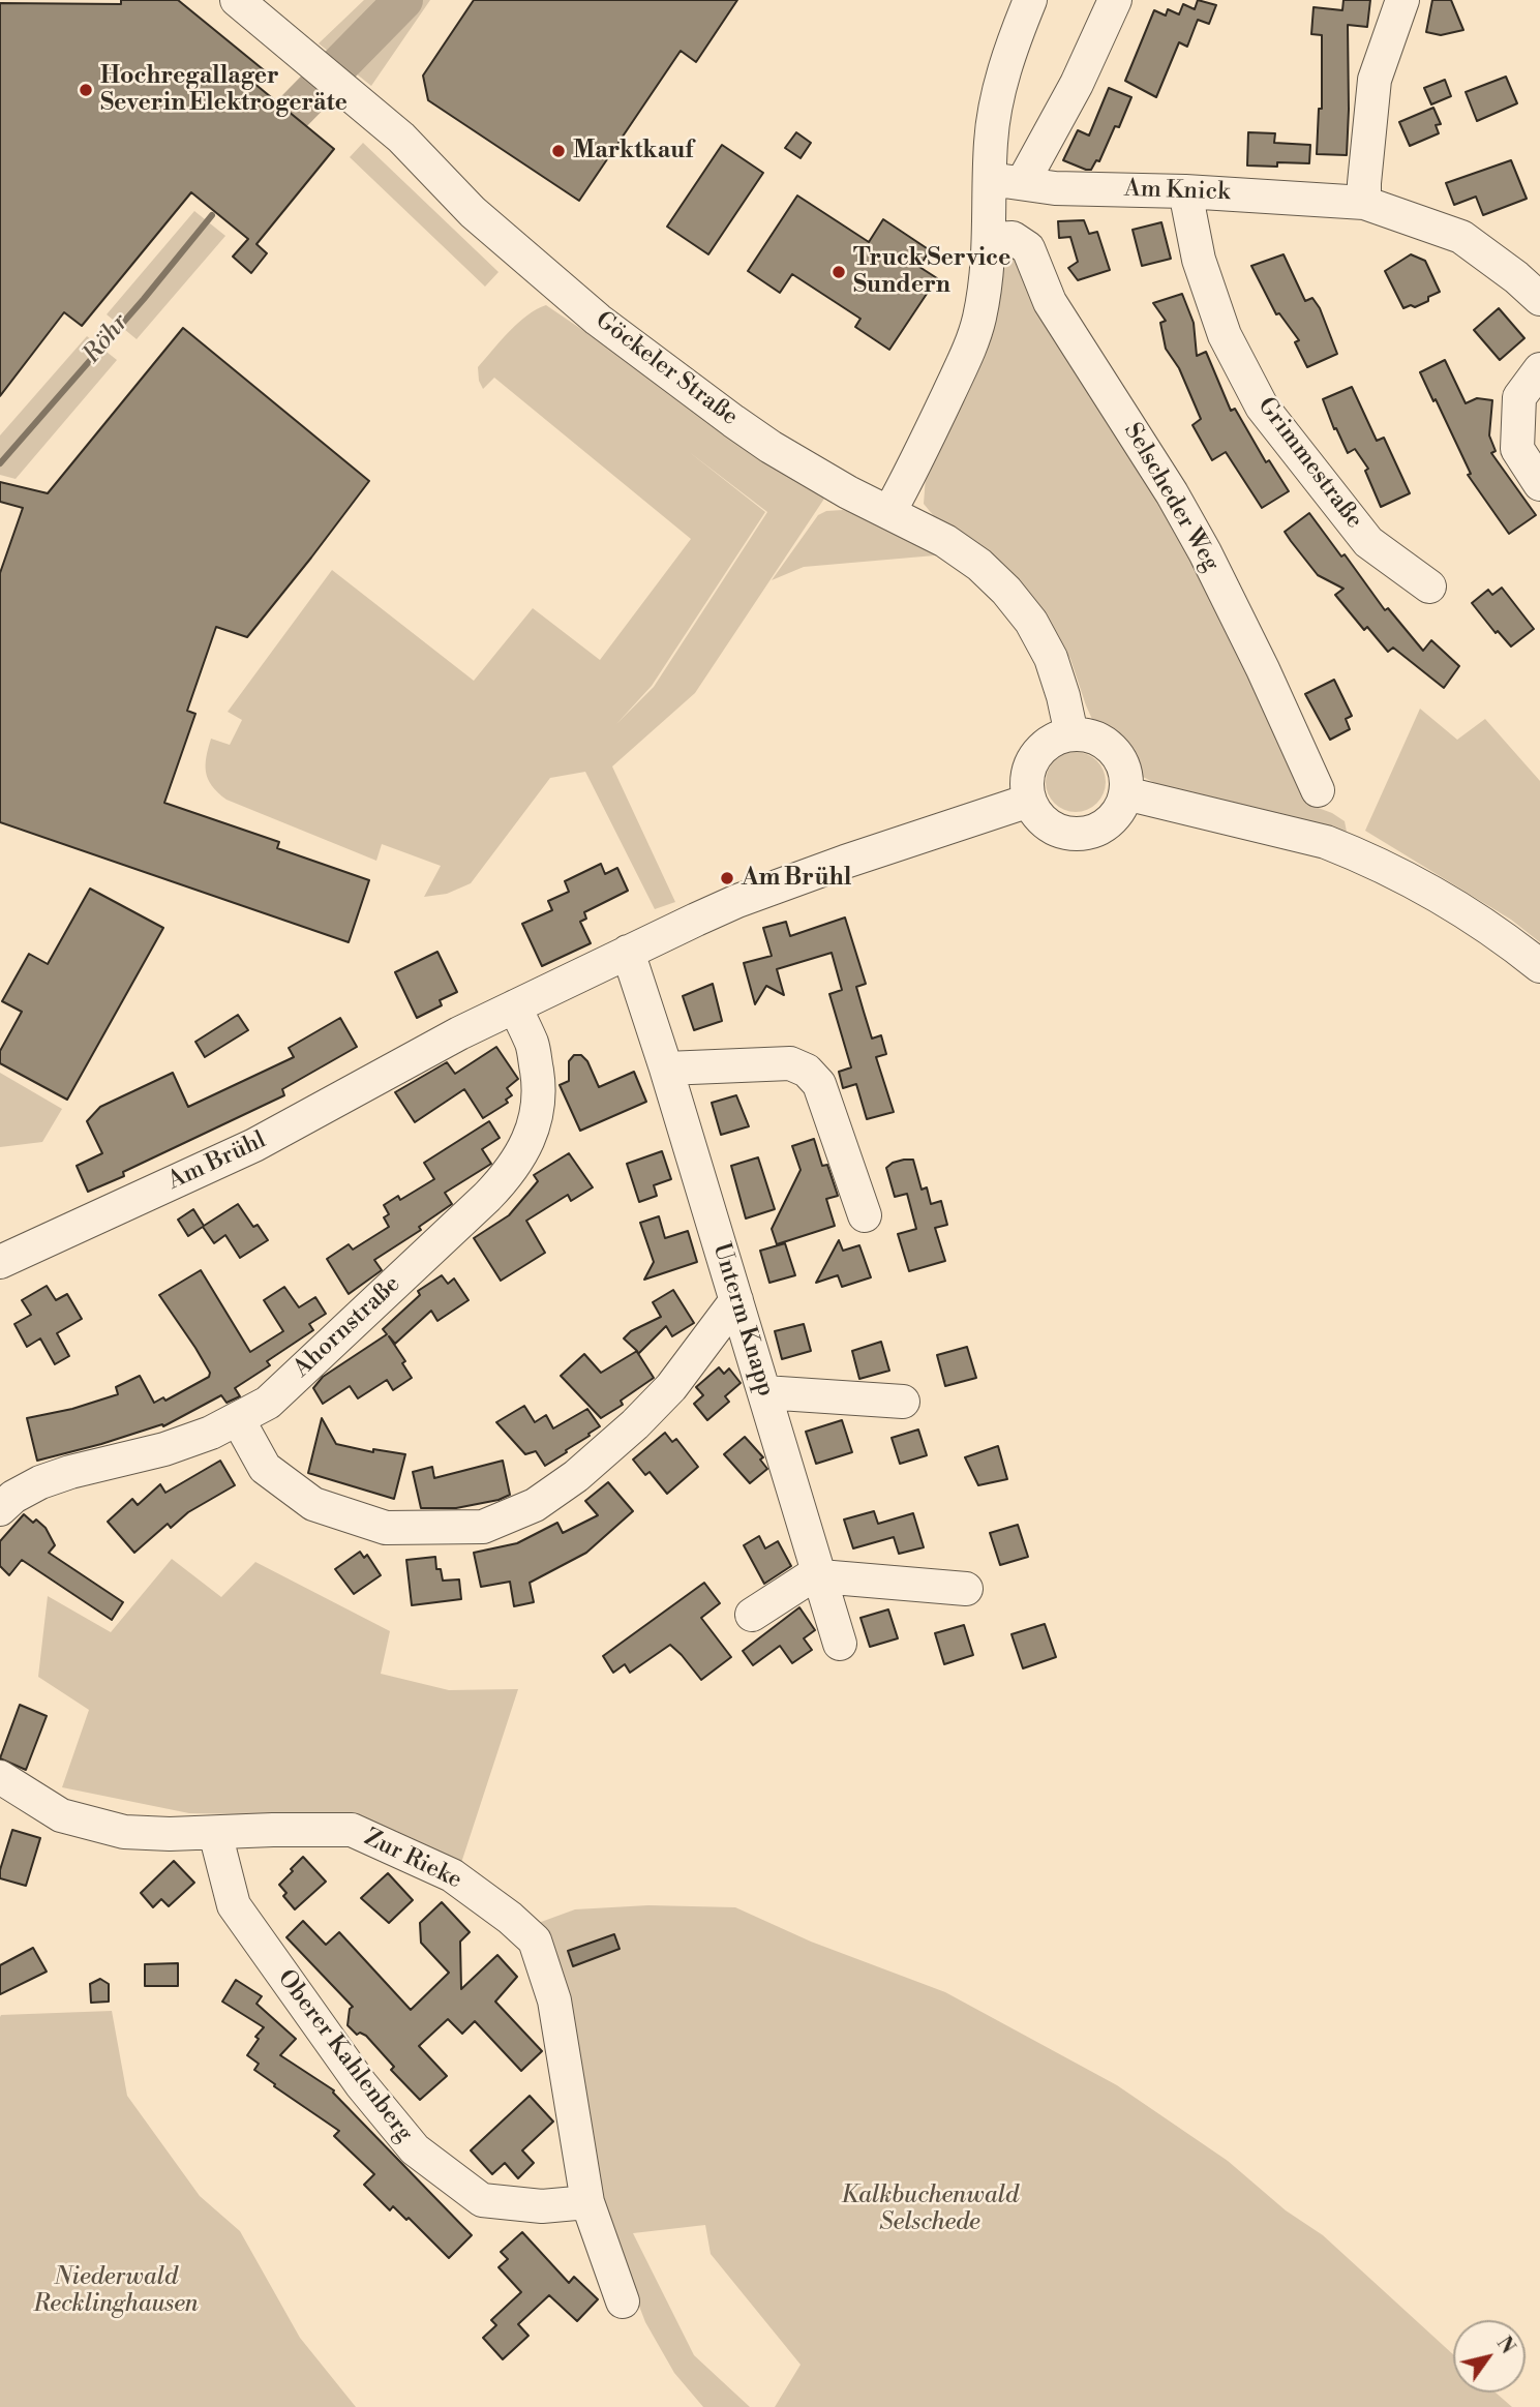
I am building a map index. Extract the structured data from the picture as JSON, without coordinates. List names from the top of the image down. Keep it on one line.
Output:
{"streets":{"street":["Am Knick","Göckeler Straße","Grimmestraße","Selscheder Weg","Am Brühl","Unterm Knapp","Ahornstraße","Zur Rieke","Oberer Kahlenberg"]},"crossings":[["Am Knick","Grimmestraße"],["Göckeler Straße","Am Brühl"],["Am Brühl","Unterm Knapp"],["Am Brühl","Ahornstraße"],["Zur Rieke","Oberer Kahlenberg"]],"water":["Röhr"],"parks":["Kalkbuchenwald Selschede","Niederwald Recklinghausen"],"places":["Hochregallager Severin Elektrogeräte","Marktkauf","Truck Service Sundern","Am Brühl"],"north":"top right"}
